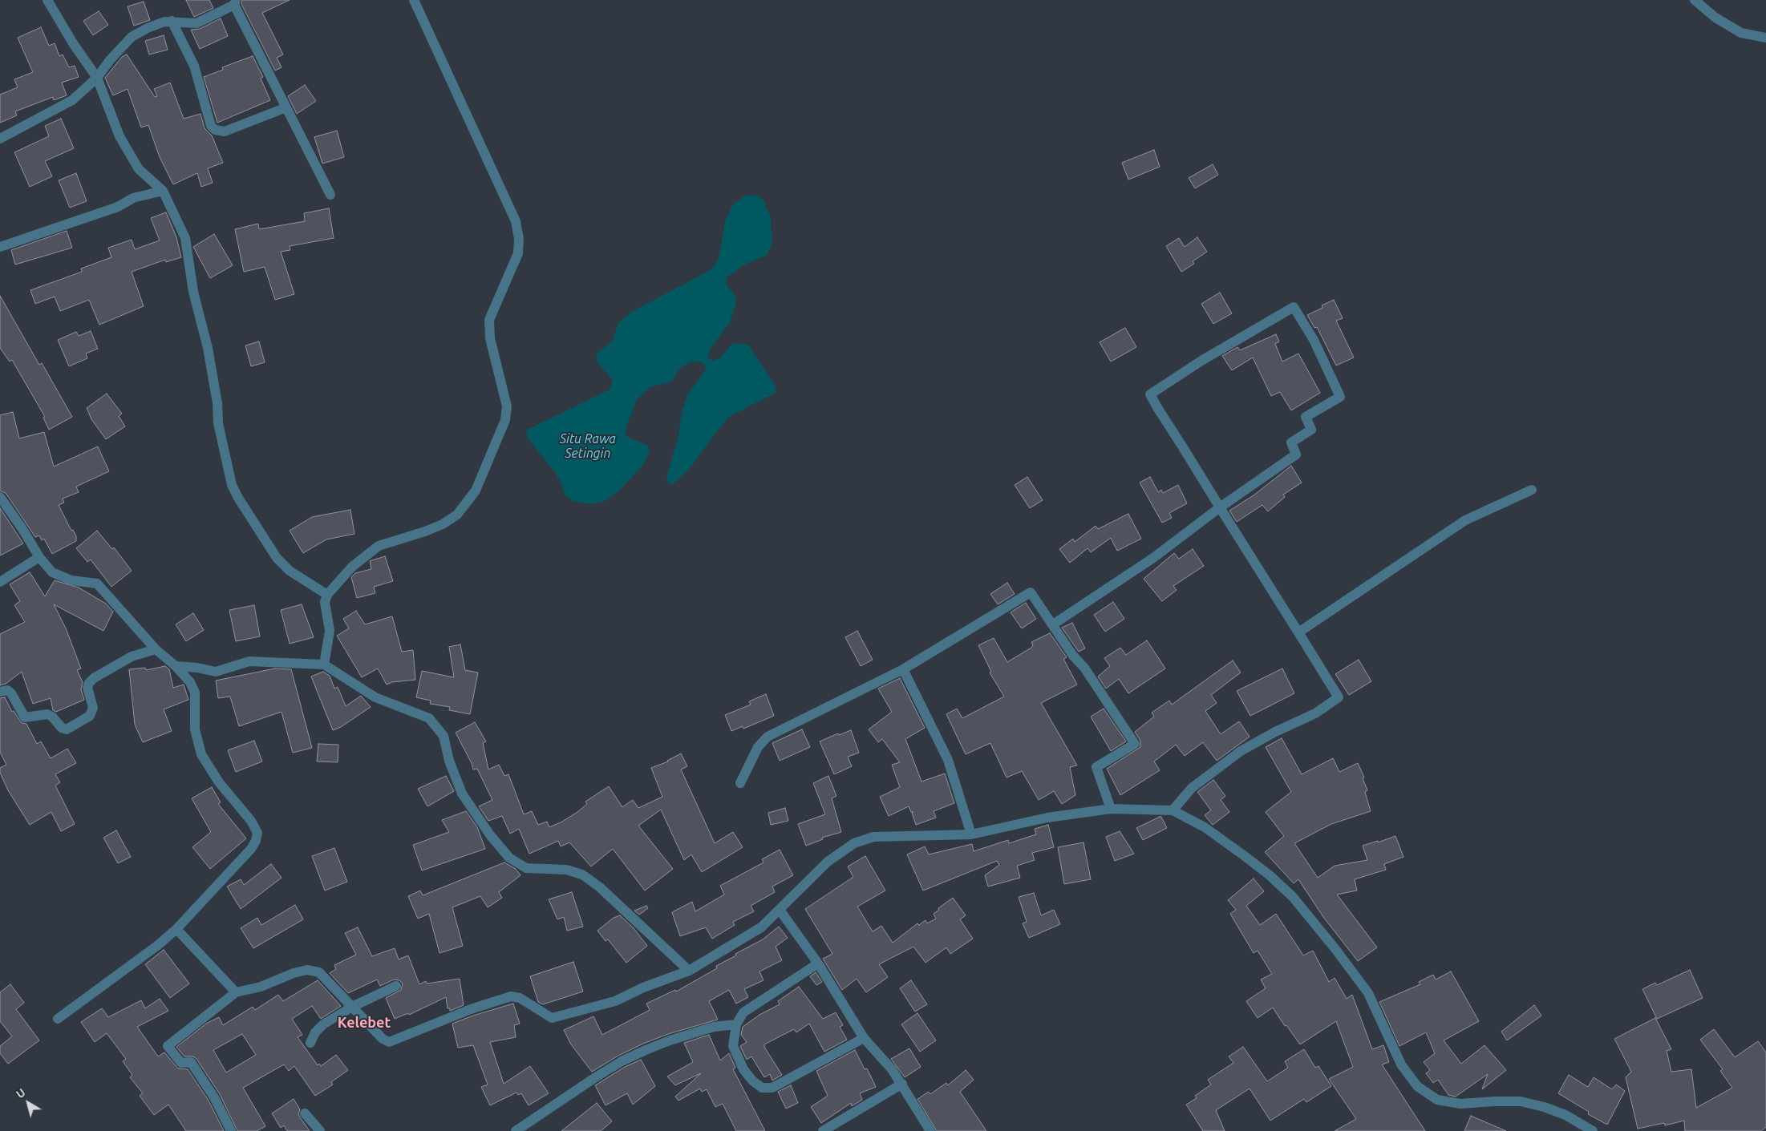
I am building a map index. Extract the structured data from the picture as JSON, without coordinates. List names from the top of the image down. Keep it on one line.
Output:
{"districts":["Kelebet"],"water":["Situ Rawa Setingin"],"north":"top left"}
